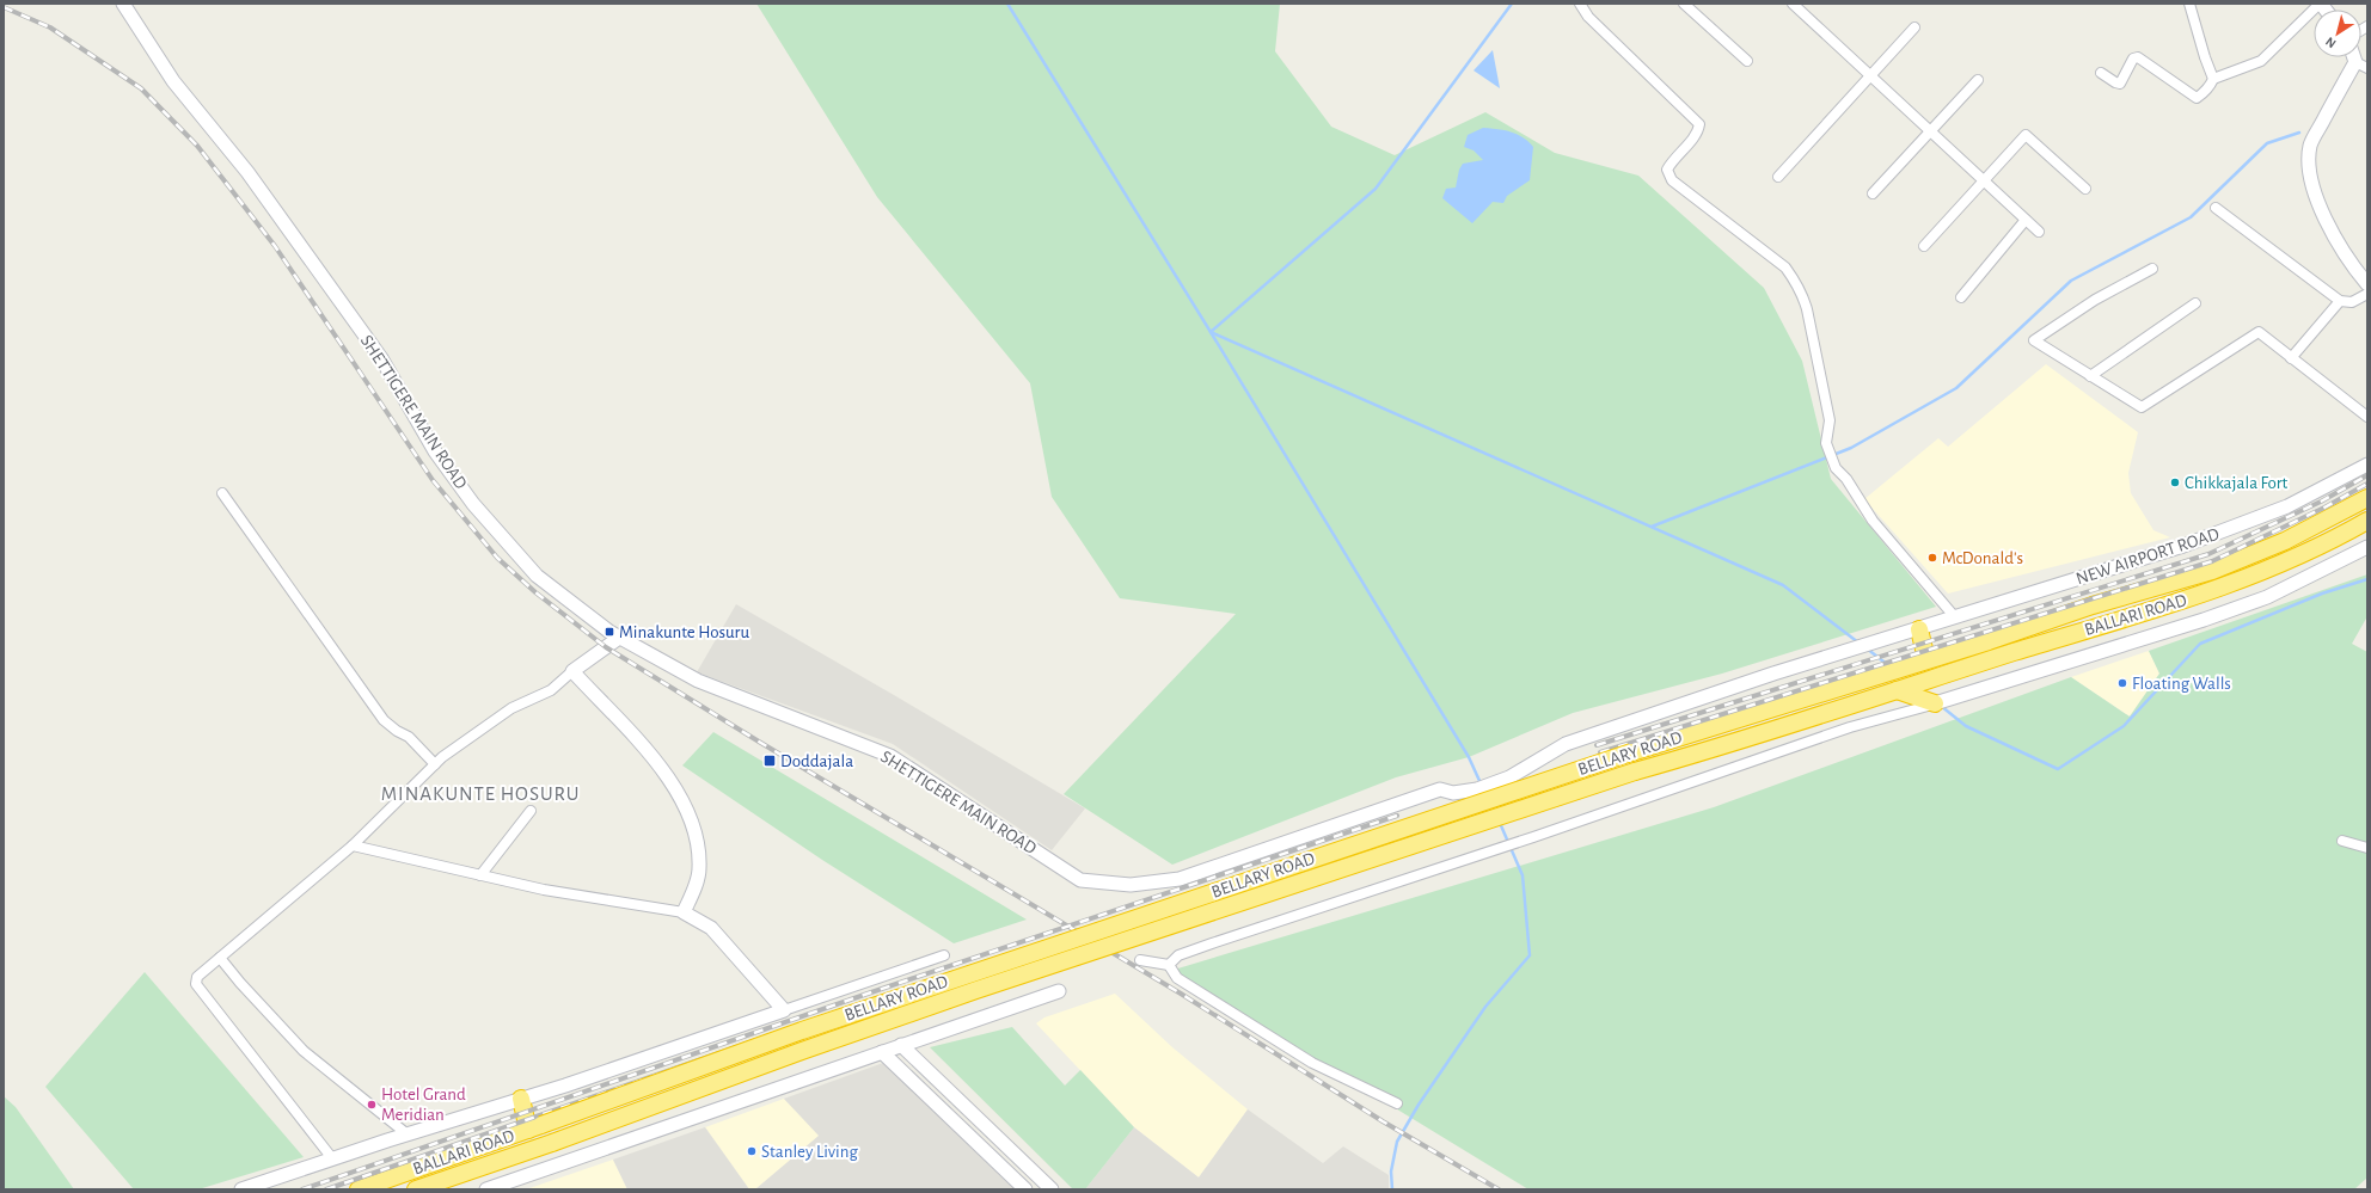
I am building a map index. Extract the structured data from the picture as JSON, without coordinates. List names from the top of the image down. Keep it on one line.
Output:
{"streets":{"highway":["BALLARI ROAD","BELLARY ROAD"],"street":["SHETTIGERE MAIN ROAD","NEW AIRPORT ROAD"]},"crossings":[["SHETTIGERE MAIN ROAD","NEW AIRPORT ROAD"],["BALLARI ROAD","BELLARY ROAD"]],"districts":["MINAKUNTE HOSURU"],"places":{"other":["Chikkajala Fort","McDonald's","Floating Walls","Hotel Grand Meridian","Stanley Living"],"transit":["Minakunte Hosuru","Doddajala"]},"north":"bottom left"}
